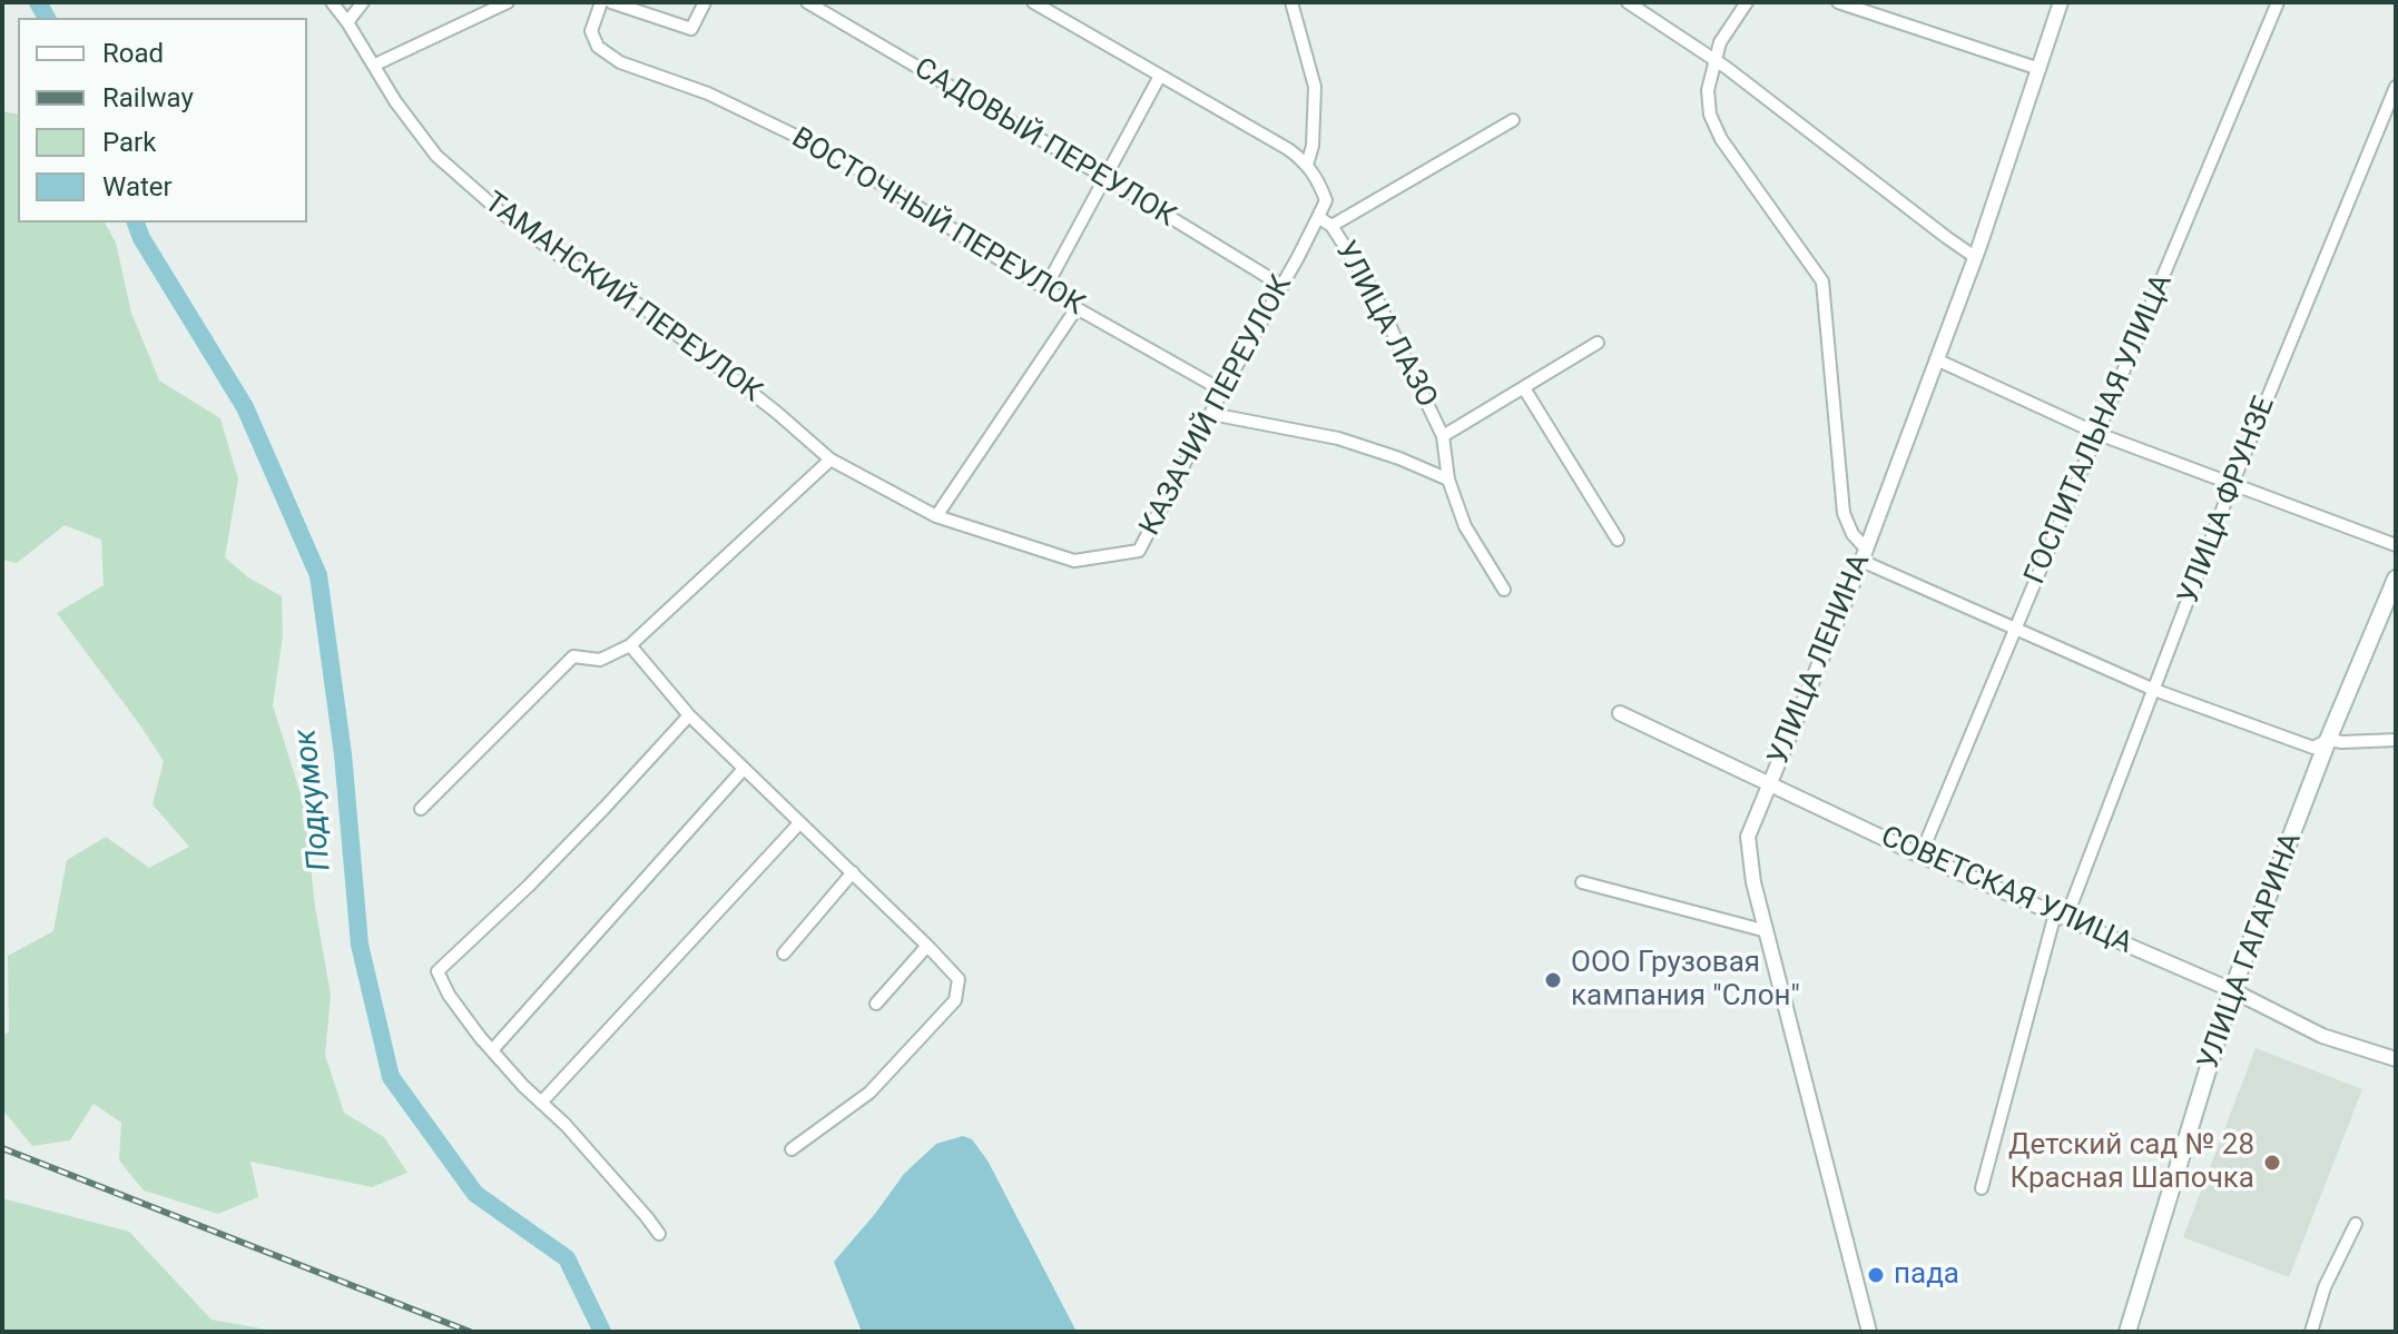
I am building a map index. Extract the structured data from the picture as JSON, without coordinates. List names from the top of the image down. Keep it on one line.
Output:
{"streets":{"main road":["УЛИЦА ГАГАРИНА"],"street":["САДОВЫЙ ПЕРЕУЛОК","ВОСТОЧНЫЙ ПЕРЕУЛОК","ТАМАНСКИЙ ПЕРЕУЛОК","УЛИЦА ЛАЗО","КАЗАЧИЙ ПЕРЕУЛОК","ГОСПИТАЛЬНАЯ УЛИЦА","УЛИЦА ФРУНЗЕ","УЛИЦА ЛЕНИНА","СОВЕТСКАЯ УЛИЦА"]},"crossings":[["САДОВЫЙ ПЕРЕУЛОК","КАЗАЧИЙ ПЕРЕУЛОК"],["ВОСТОЧНЫЙ ПЕРЕУЛОК","КАЗАЧИЙ ПЕРЕУЛОК"],["ТАМАНСКИЙ ПЕРЕУЛОК","КАЗАЧИЙ ПЕРЕУЛОК"],["УЛИЦА ЛАЗО","КАЗАЧИЙ ПЕРЕУЛОК"],["ГОСПИТАЛЬНАЯ УЛИЦА","СОВЕТСКАЯ УЛИЦА"],["УЛИЦА ФРУНЗЕ","СОВЕТСКАЯ УЛИЦА"],["УЛИЦА ЛЕНИНА","СОВЕТСКАЯ УЛИЦА"],["СОВЕТСКАЯ УЛИЦА","УЛИЦА ГАГАРИНА"]],"water":["Подкумок"],"places":["ООО Грузовая кампания \"Слон\"","Детский сад № 28 Красная Шапочка","пада"],"legend":["Road","Railway","Park","Water"]}
